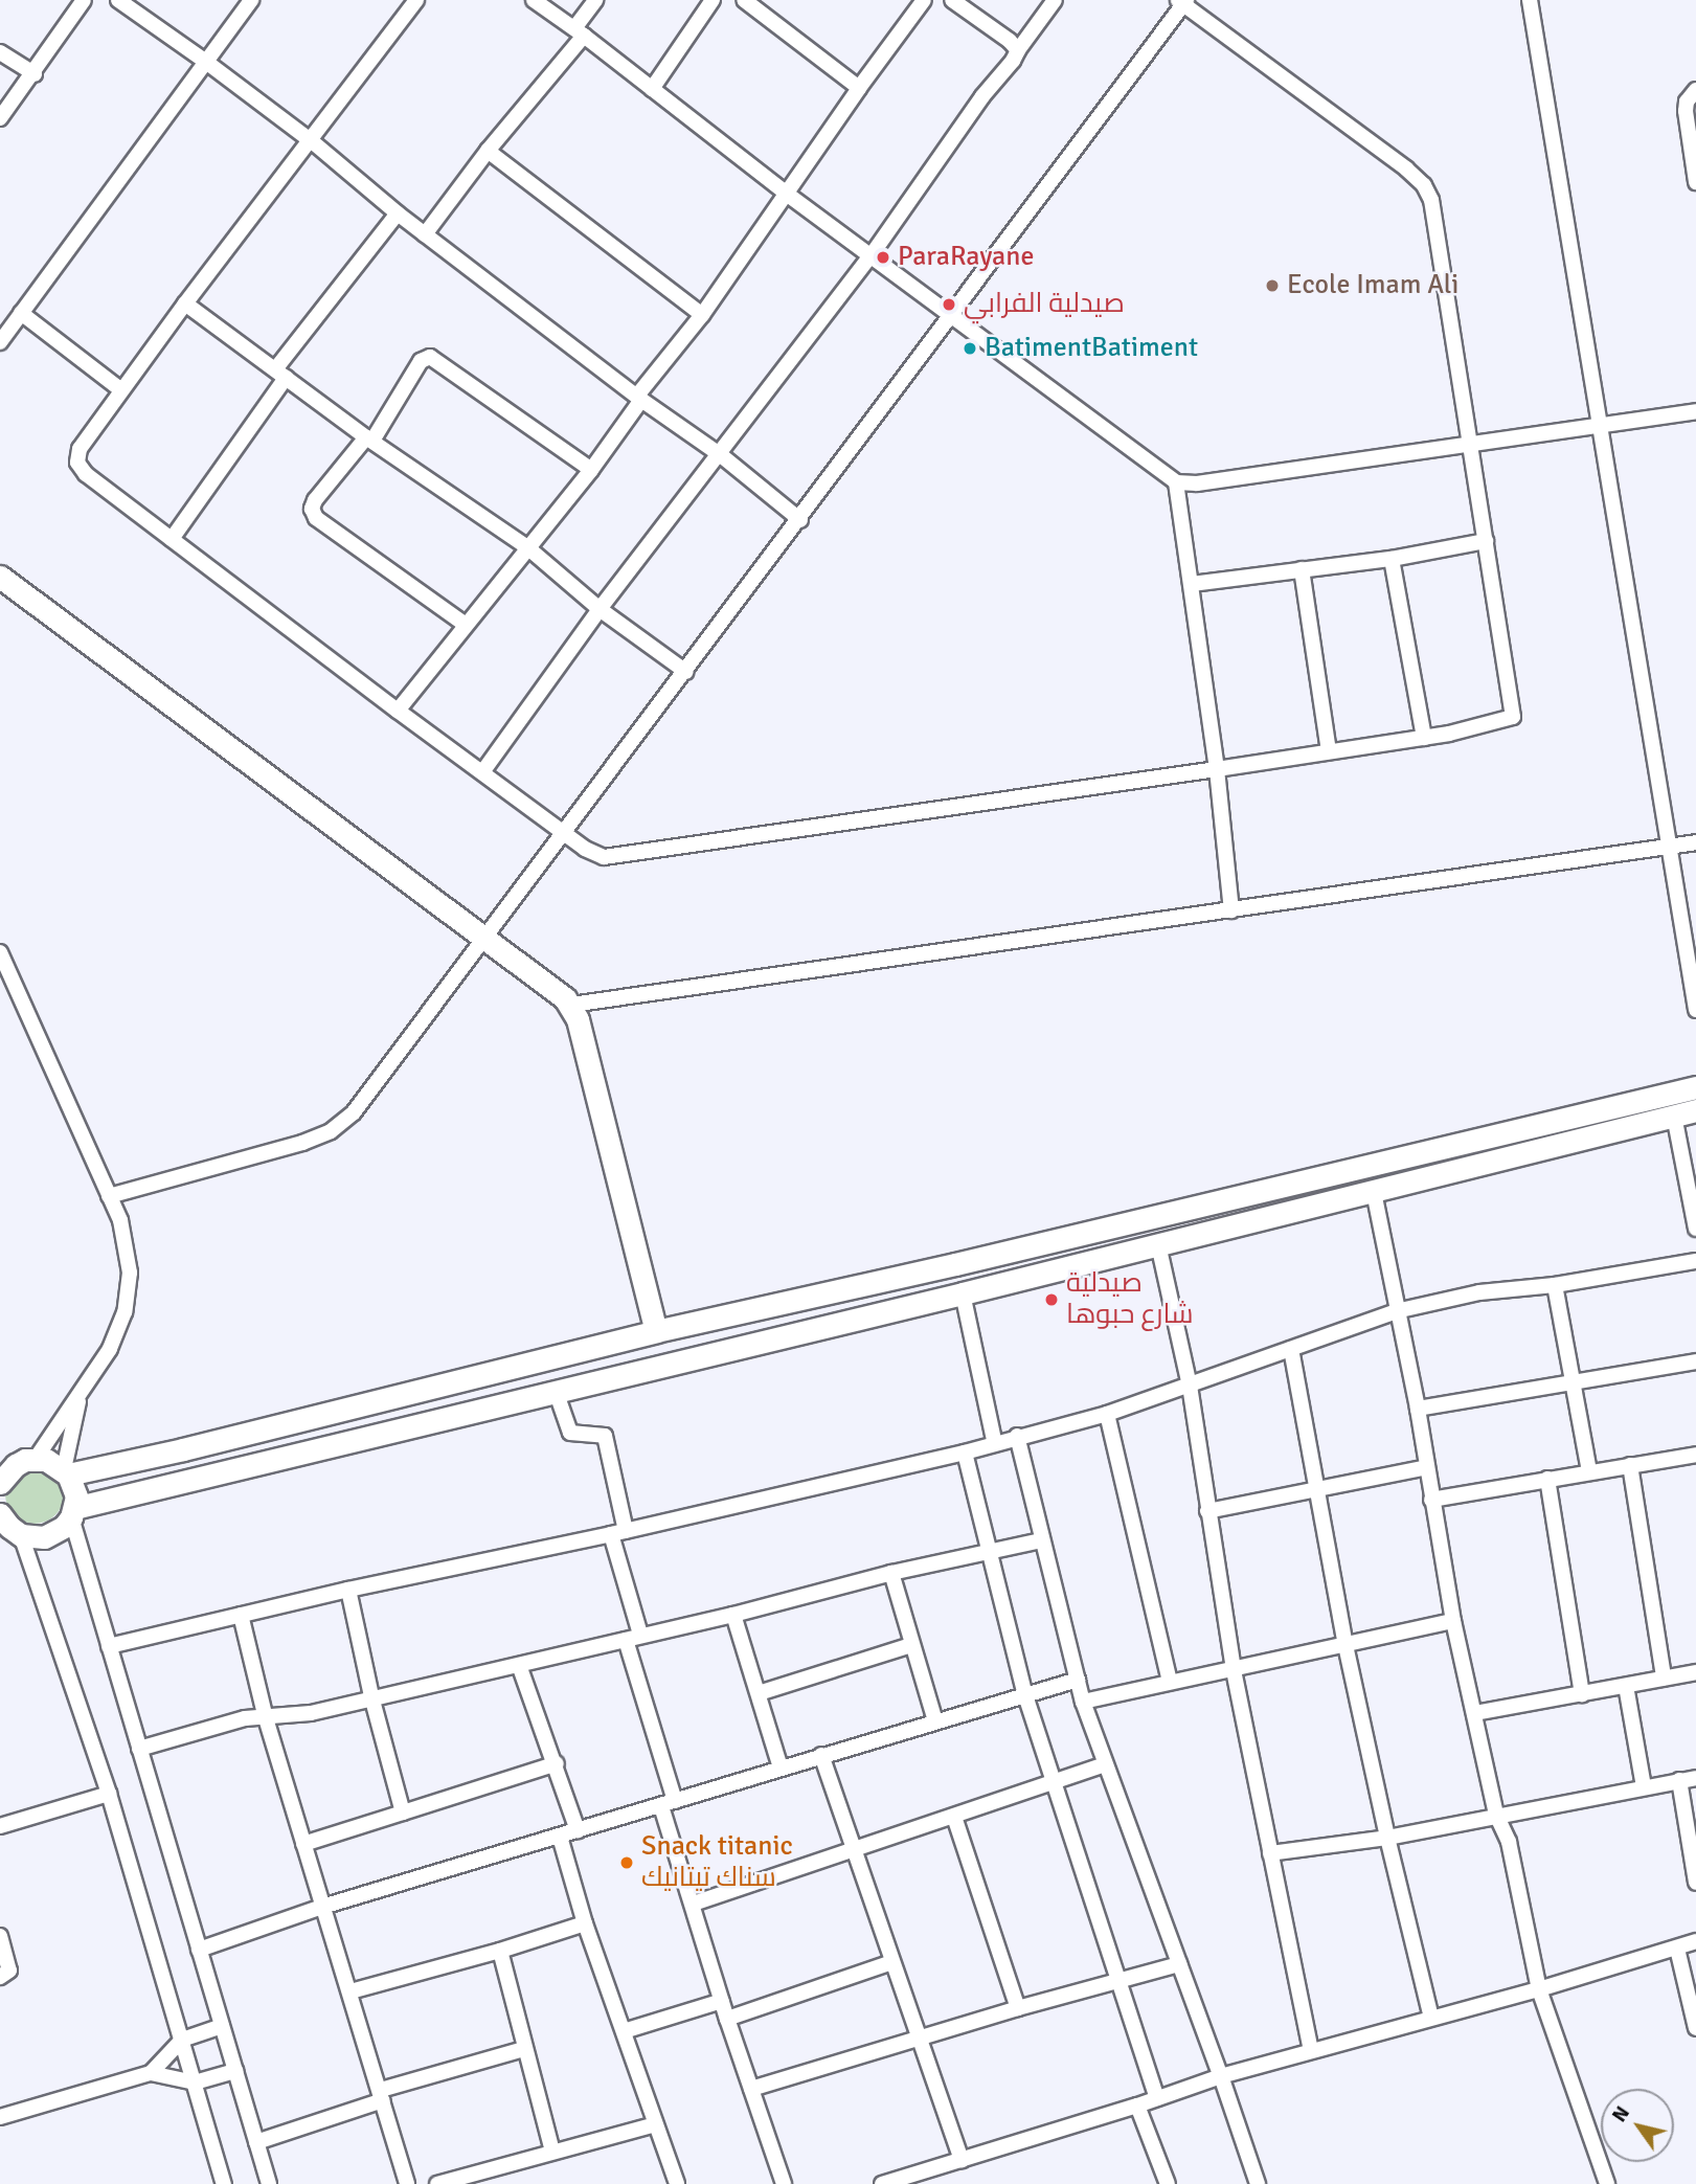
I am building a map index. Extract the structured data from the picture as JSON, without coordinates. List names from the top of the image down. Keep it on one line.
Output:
{"places":["ParaRayane","Ecole Imam Ali","صيدلية الفرابي","BatimentBatiment","صيدلية شارع حبوها","Snack titanic سناك تيتانيك"],"north":"top left"}
